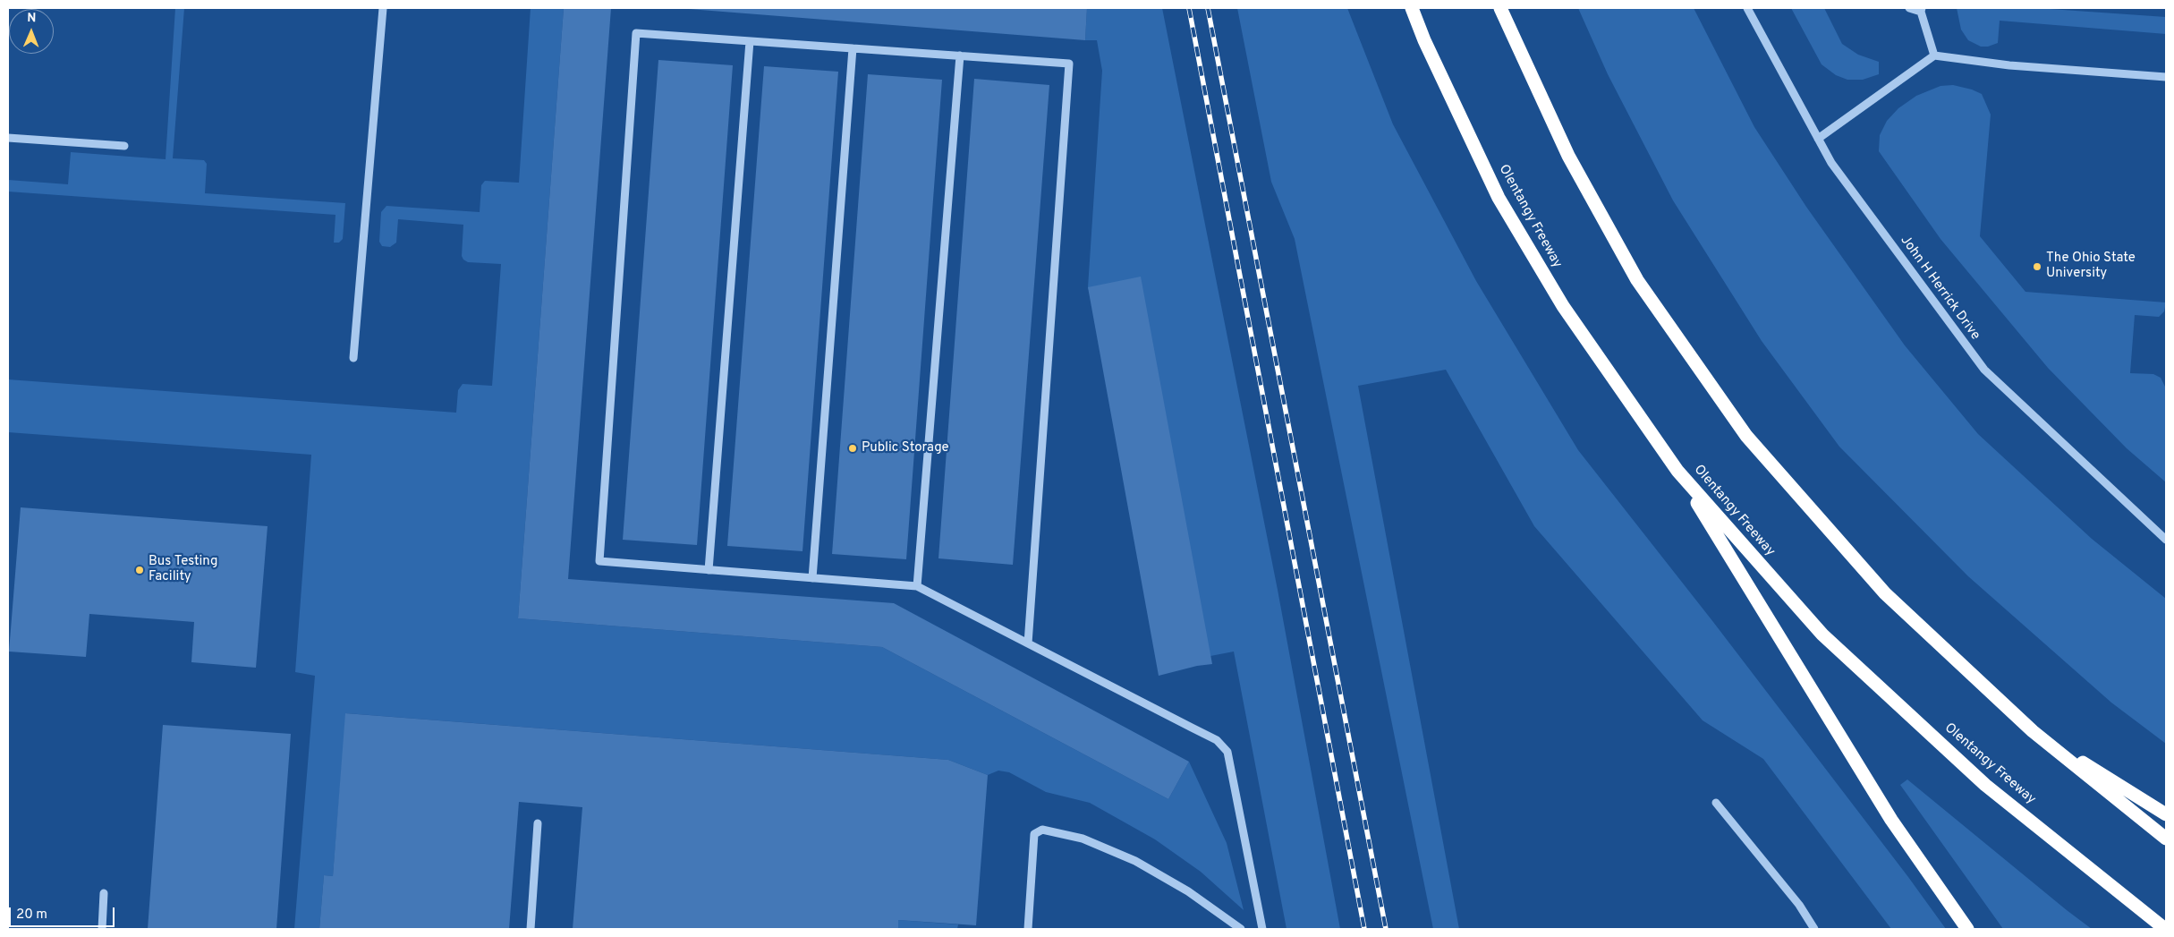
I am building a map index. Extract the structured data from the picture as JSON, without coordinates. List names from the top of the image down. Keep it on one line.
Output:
{"streets":{"highway":["Olentangy Freeway"],"street":["John H Herrick Drive"]},"places":["The Ohio State University","Public Storage","Bus Testing Facility"],"scale_bar":"20 m","north":"top"}
